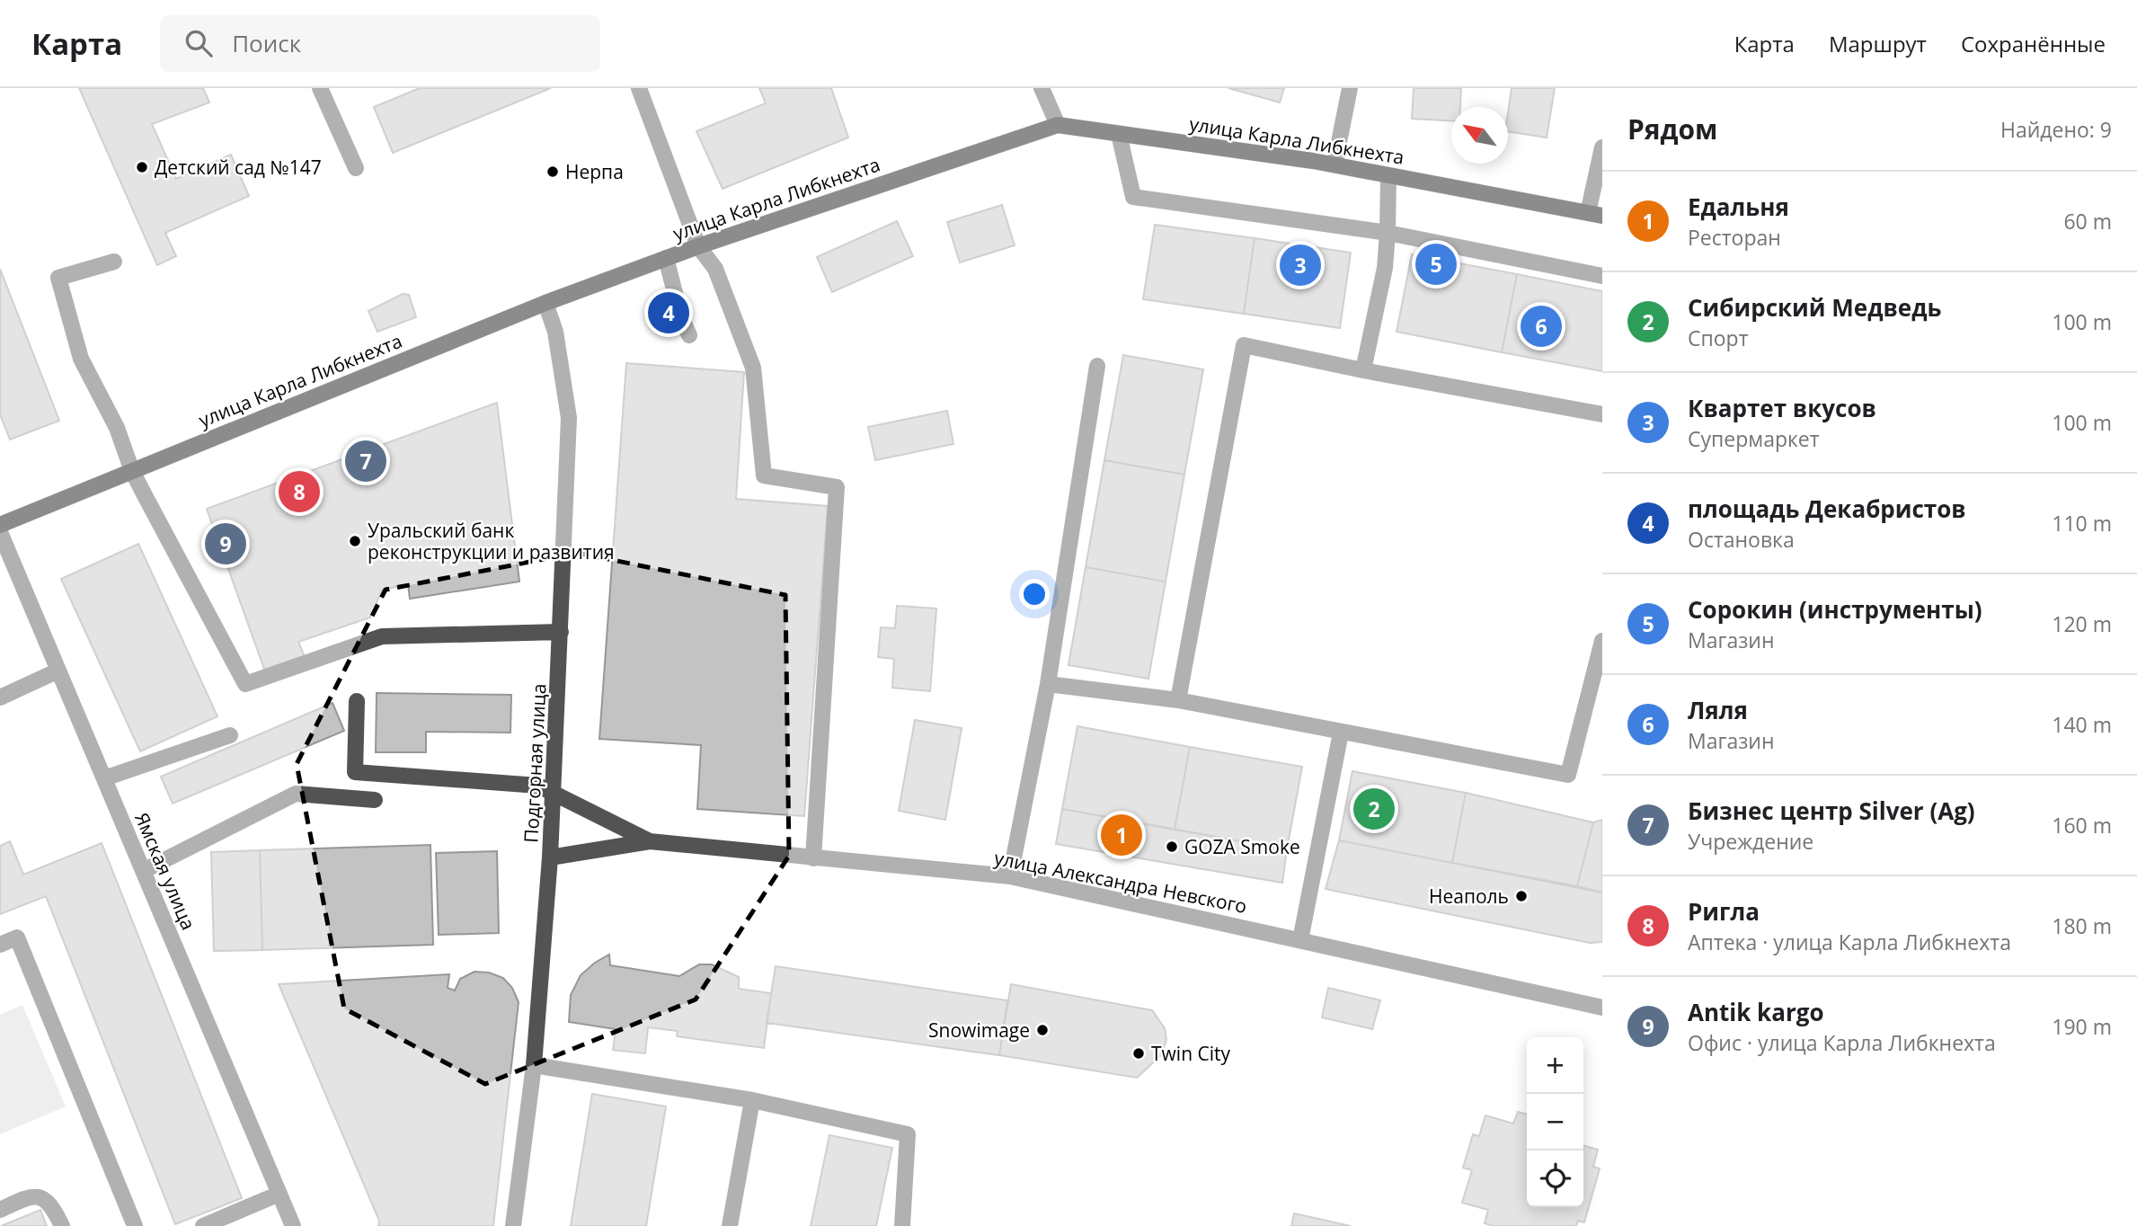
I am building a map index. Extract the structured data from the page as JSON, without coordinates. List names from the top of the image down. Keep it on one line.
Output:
{"streets":{"main road":["улица Карла Либкнехта"],"street":["Подгорная улица","Ямская улица","улица Александра Невского"]},"crossings":[["улица Карла Либкнехта","Подгорная улица"],["Подгорная улица","улица Александра Невского"]],"places":["Детский сад №147","Нерпа","Уральский банк реконструкции и развития","GOZA Smoke","Неаполь","Snowimage","Twin Сity"],"north":"top left","page":{"header":"Карта","search":"Поиск","nav":["Карта","Маршрут","Сохранённые"],"heading":["Рядом","Найдено: 9"],"list":[{"mark":"1","name":"Едальня","note":"Ресторан","value":"60 m"},{"mark":"2","name":"Сибирский Медведь","note":"Спорт","value":"100 m"},{"mark":"3","name":"Квартет вкусов","note":"Супермаркет","value":"100 m"},{"mark":"4","name":"площадь Декабристов","note":"Остановка","value":"110 m"},{"mark":"5","name":"Сорокин (инструменты)","note":"Магазин","value":"120 m"},{"mark":"6","name":"Ляля","note":"Магазин","value":"140 m"},{"mark":"7","name":"Бизнес центр Silver (Ag)","note":"Учреждение","value":"160 m"},{"mark":"8","name":"Ригла","note":"Аптека · улица Карла Либкнехта","value":"180 m"},{"mark":"9","name":"Antik kargo","note":"Офис · улица Карла Либкнехта","value":"190 m"}],"pins":["5","3","4","6","7","8","9","2","1"],"map_buttons":["+","−"]}}
